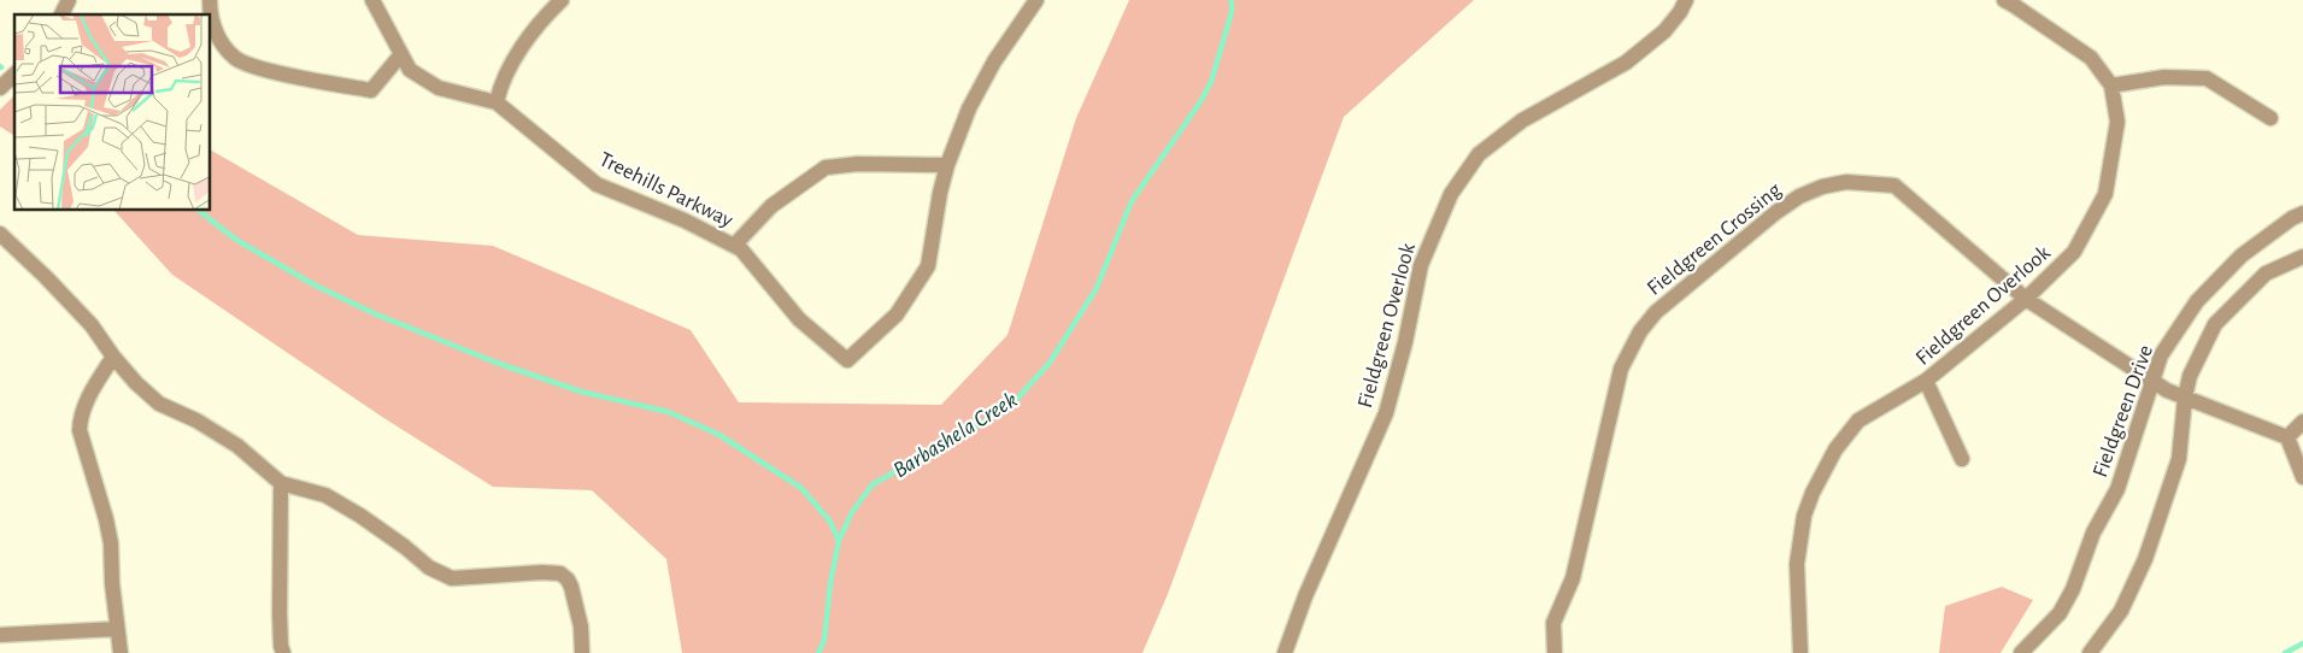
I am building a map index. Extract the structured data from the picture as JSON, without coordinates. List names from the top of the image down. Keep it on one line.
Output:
{"streets":{"street":["Treehills Parkway","Fieldgreen Crossing","Fieldgreen Overlook","Fieldgreen Drive"]},"crossings":[["Fieldgreen Crossing","Fieldgreen Overlook"],["Fieldgreen Crossing","Fieldgreen Drive"]],"water":["Barbashela Creek"]}
